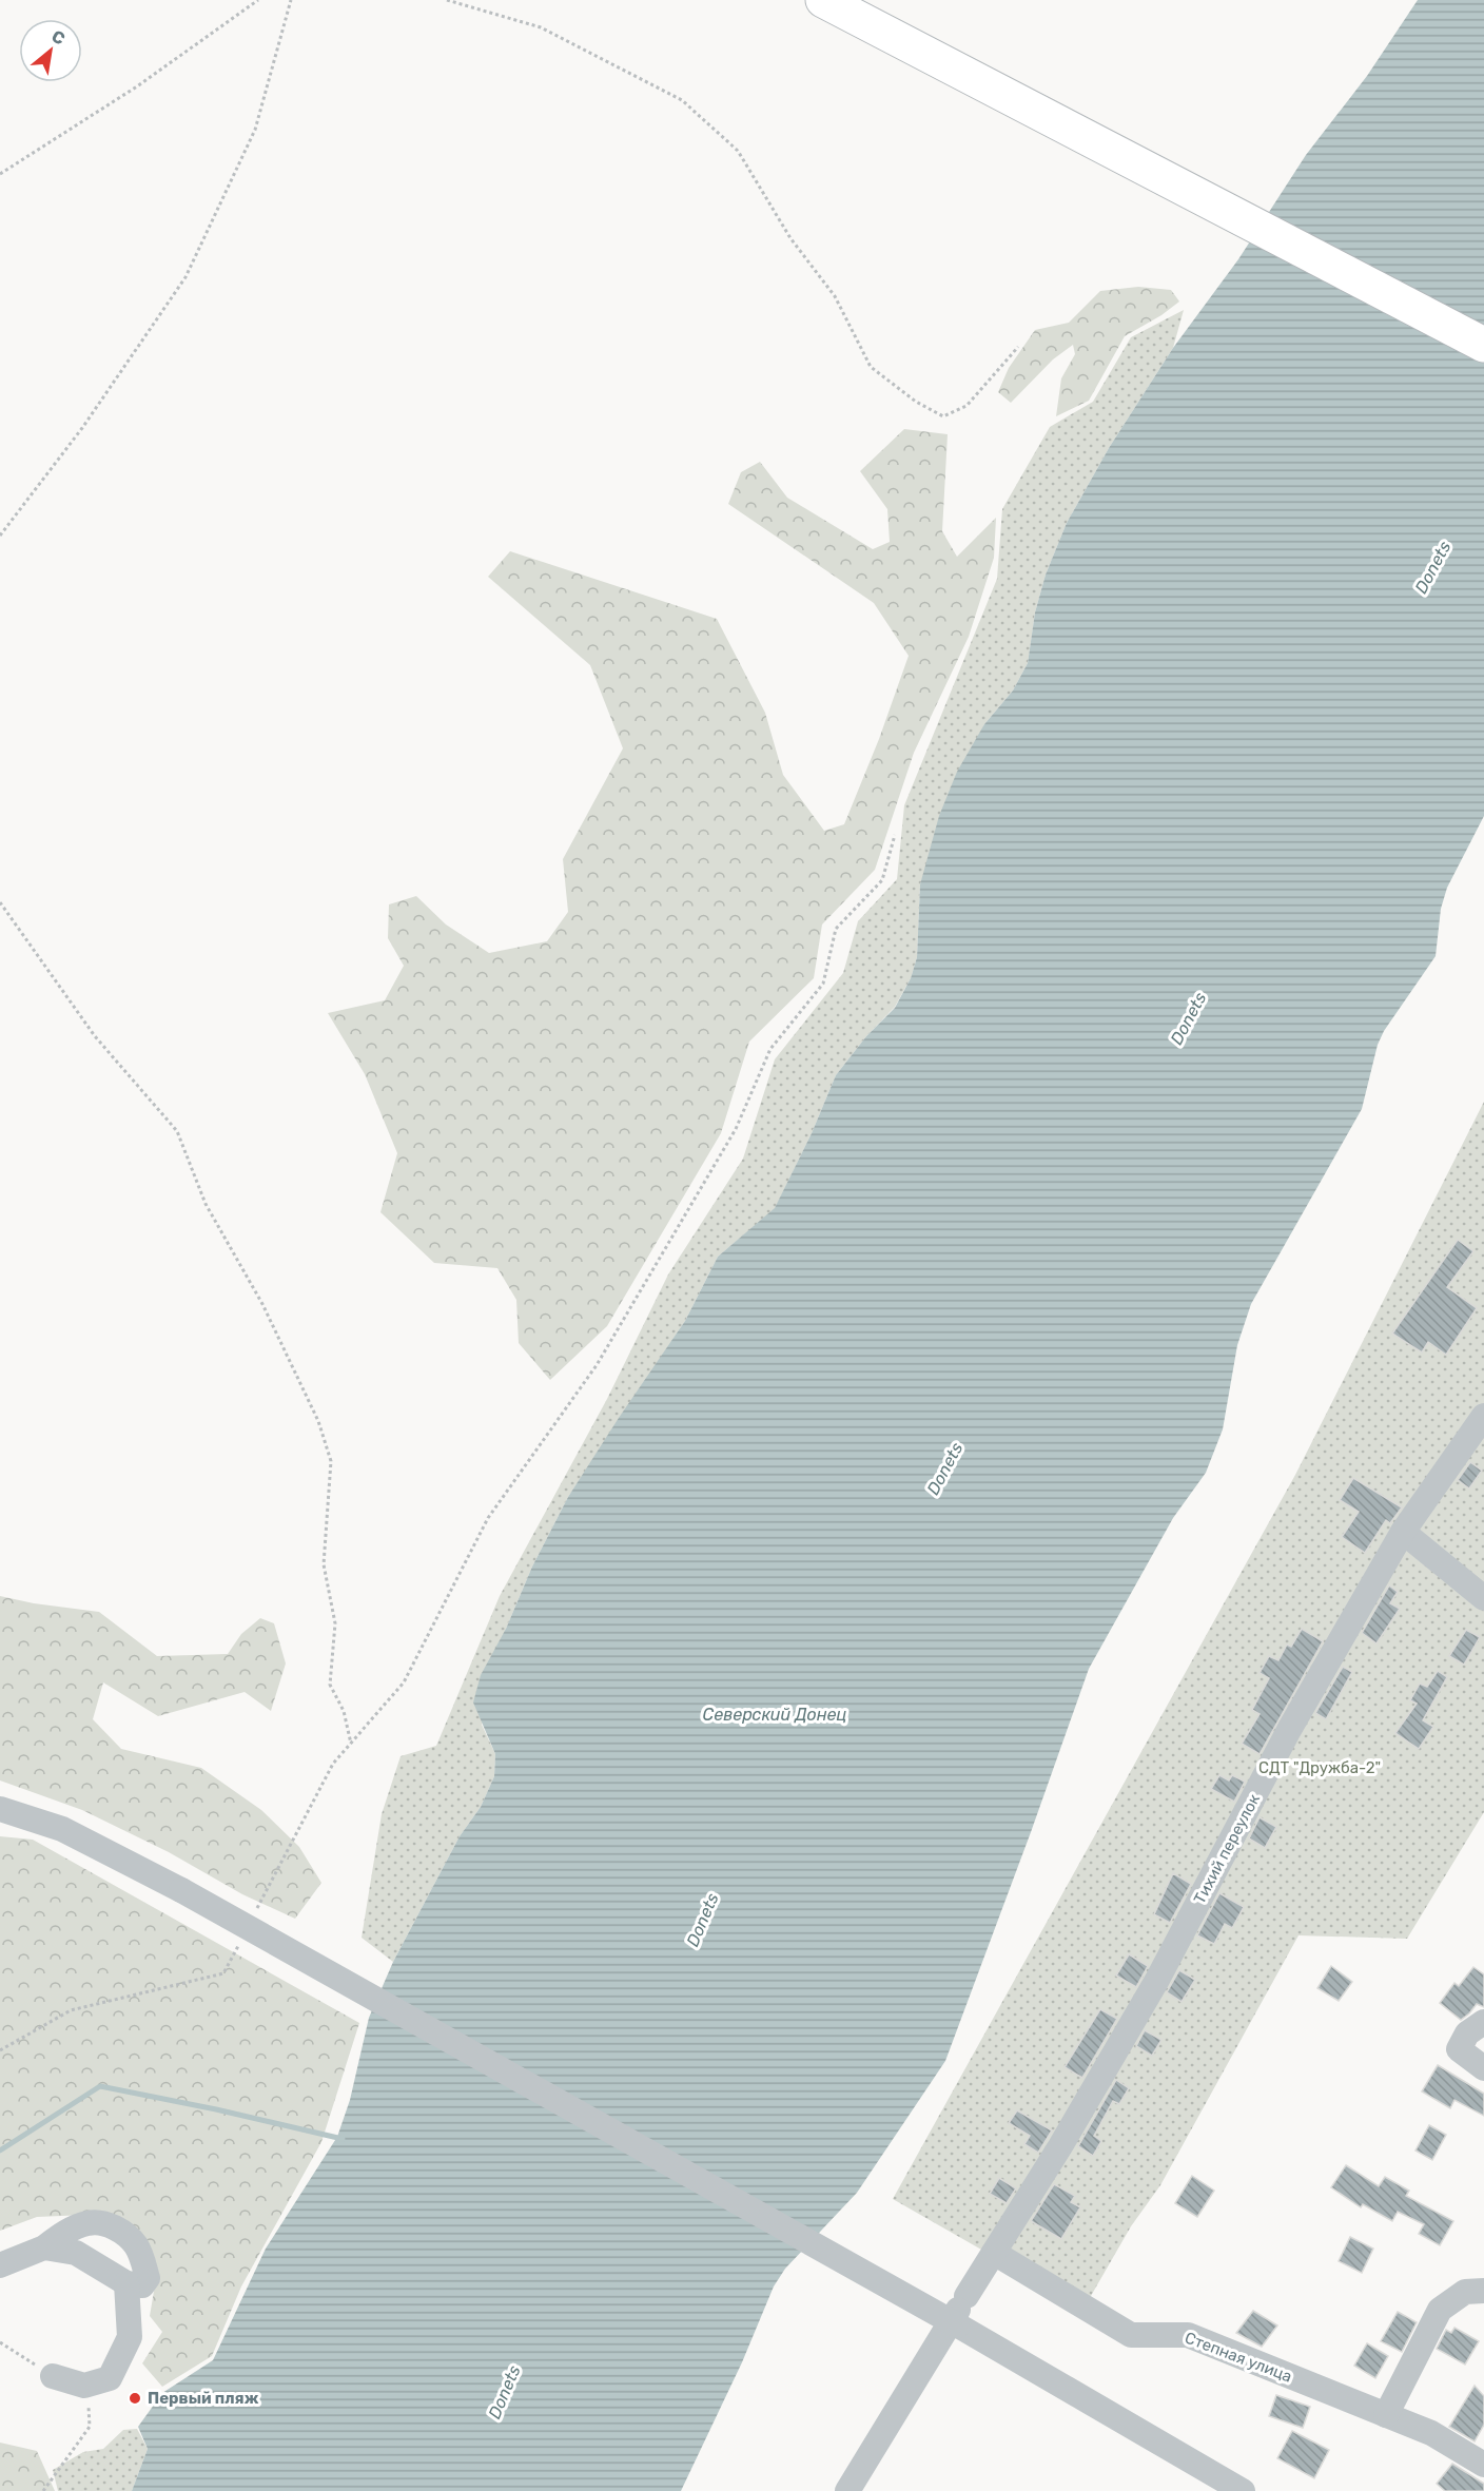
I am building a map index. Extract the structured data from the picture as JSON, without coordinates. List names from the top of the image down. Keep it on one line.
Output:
{"streets":{"street":["Тихий переулок","Степная улица"]},"crossings":[["Тихий переулок","Степная улица"]],"water":["Donets","Северский Донец"],"parks":["СДТ \"Дружба-2\""],"places":["Первый пляж"],"north":"top right"}
